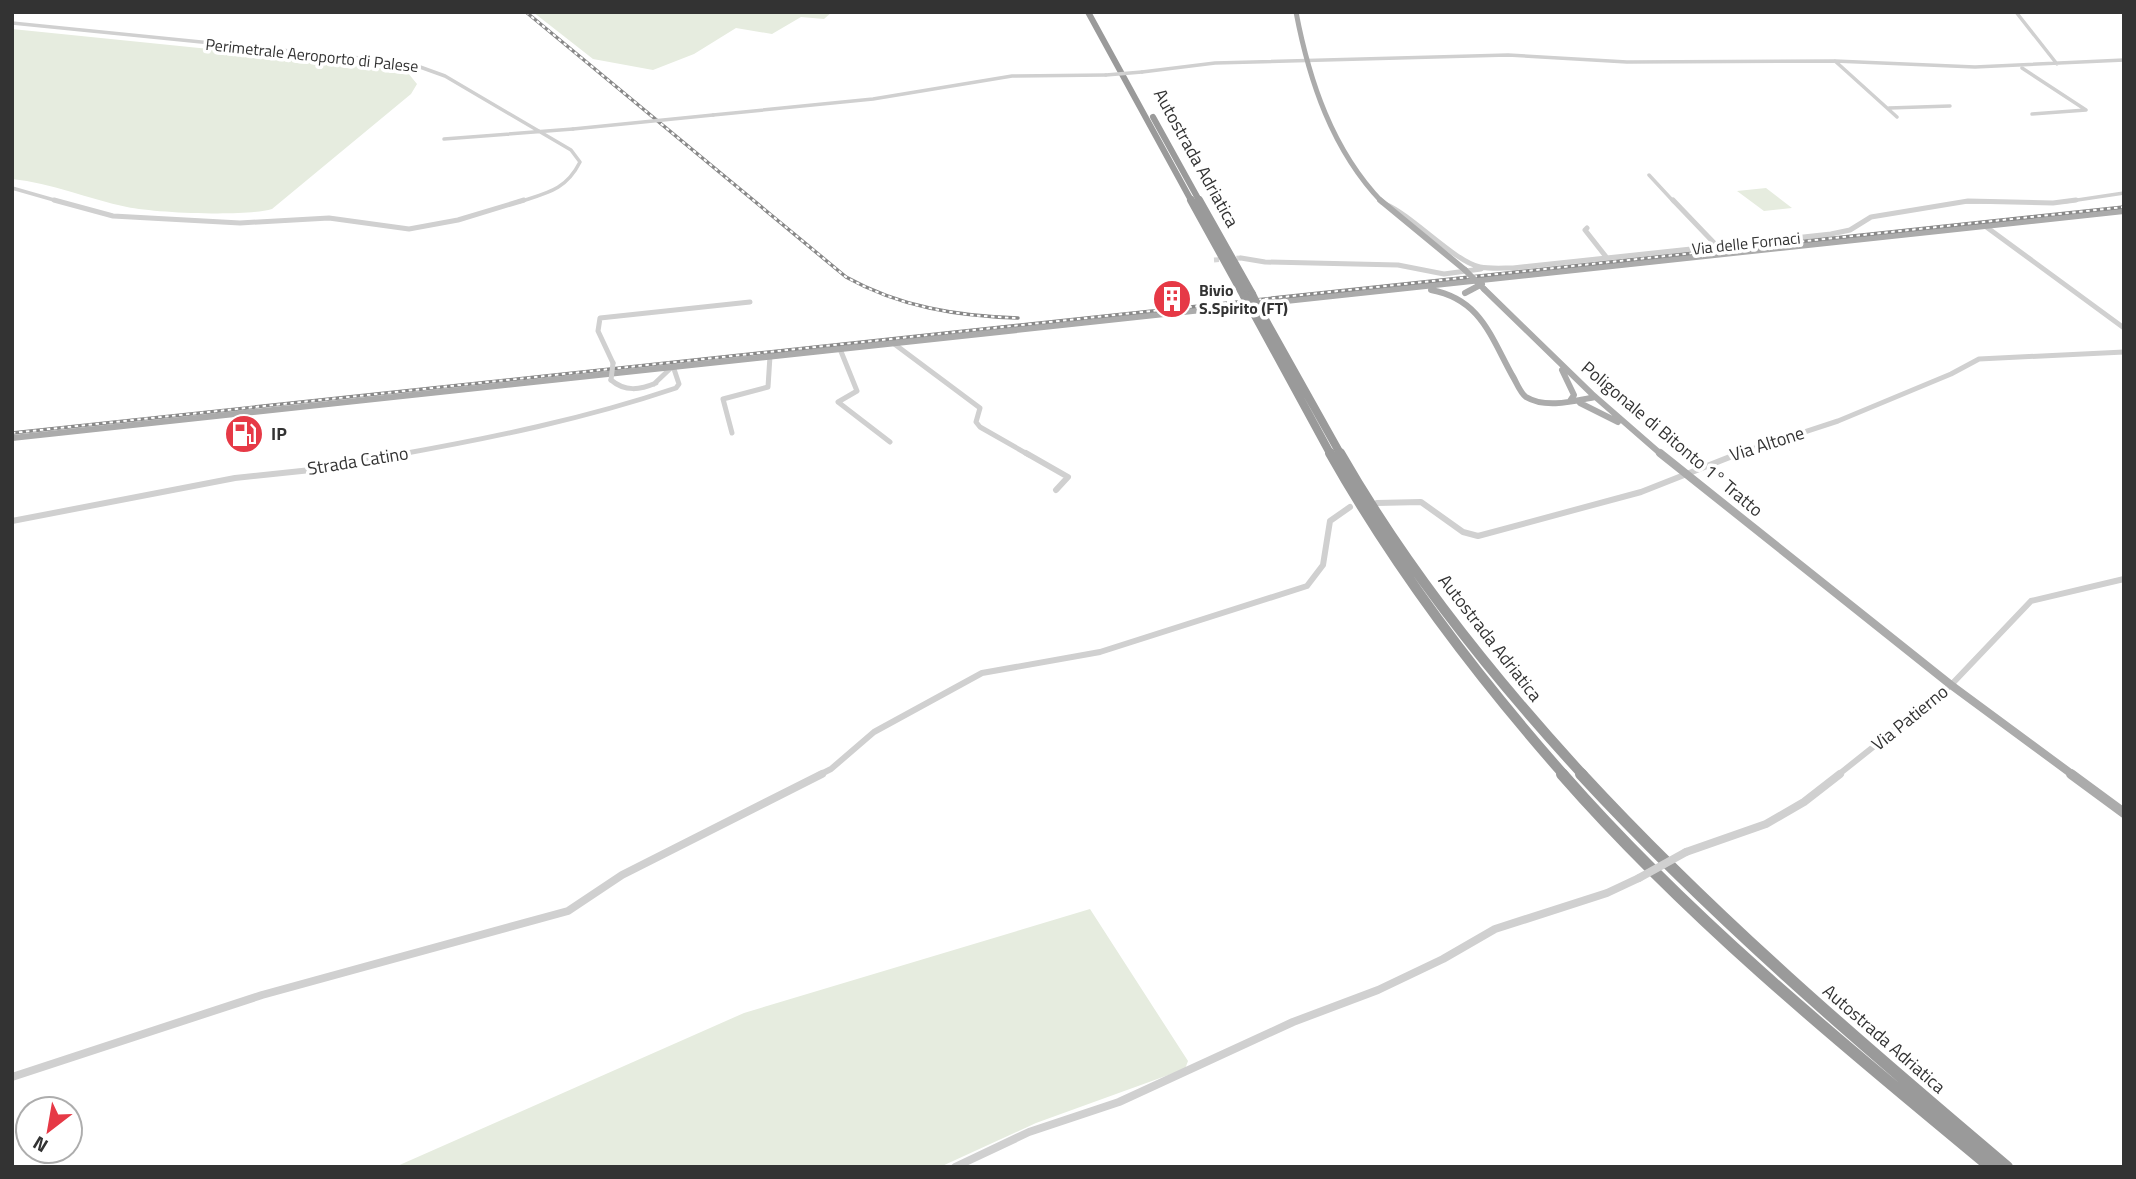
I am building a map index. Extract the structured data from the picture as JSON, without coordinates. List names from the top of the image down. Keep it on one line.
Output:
{"streets":{"highway":["Autostrada Adriatica"],"main road":["Poligonale di Bitonto 1° Tratto"],"street":["Perimetrale Aeroporto di Palese","Via delle Fornaci","Via Altone","Strada Catino","Via Patierno"]},"crossings":[["Poligonale di Bitonto 1° Tratto","Via Altone"],["Poligonale di Bitonto 1° Tratto","Via Patierno"]],"places":{"building":["Bivio S.Spirito (FT)"],"fuel station":["IP"]},"north":"bottom left"}
